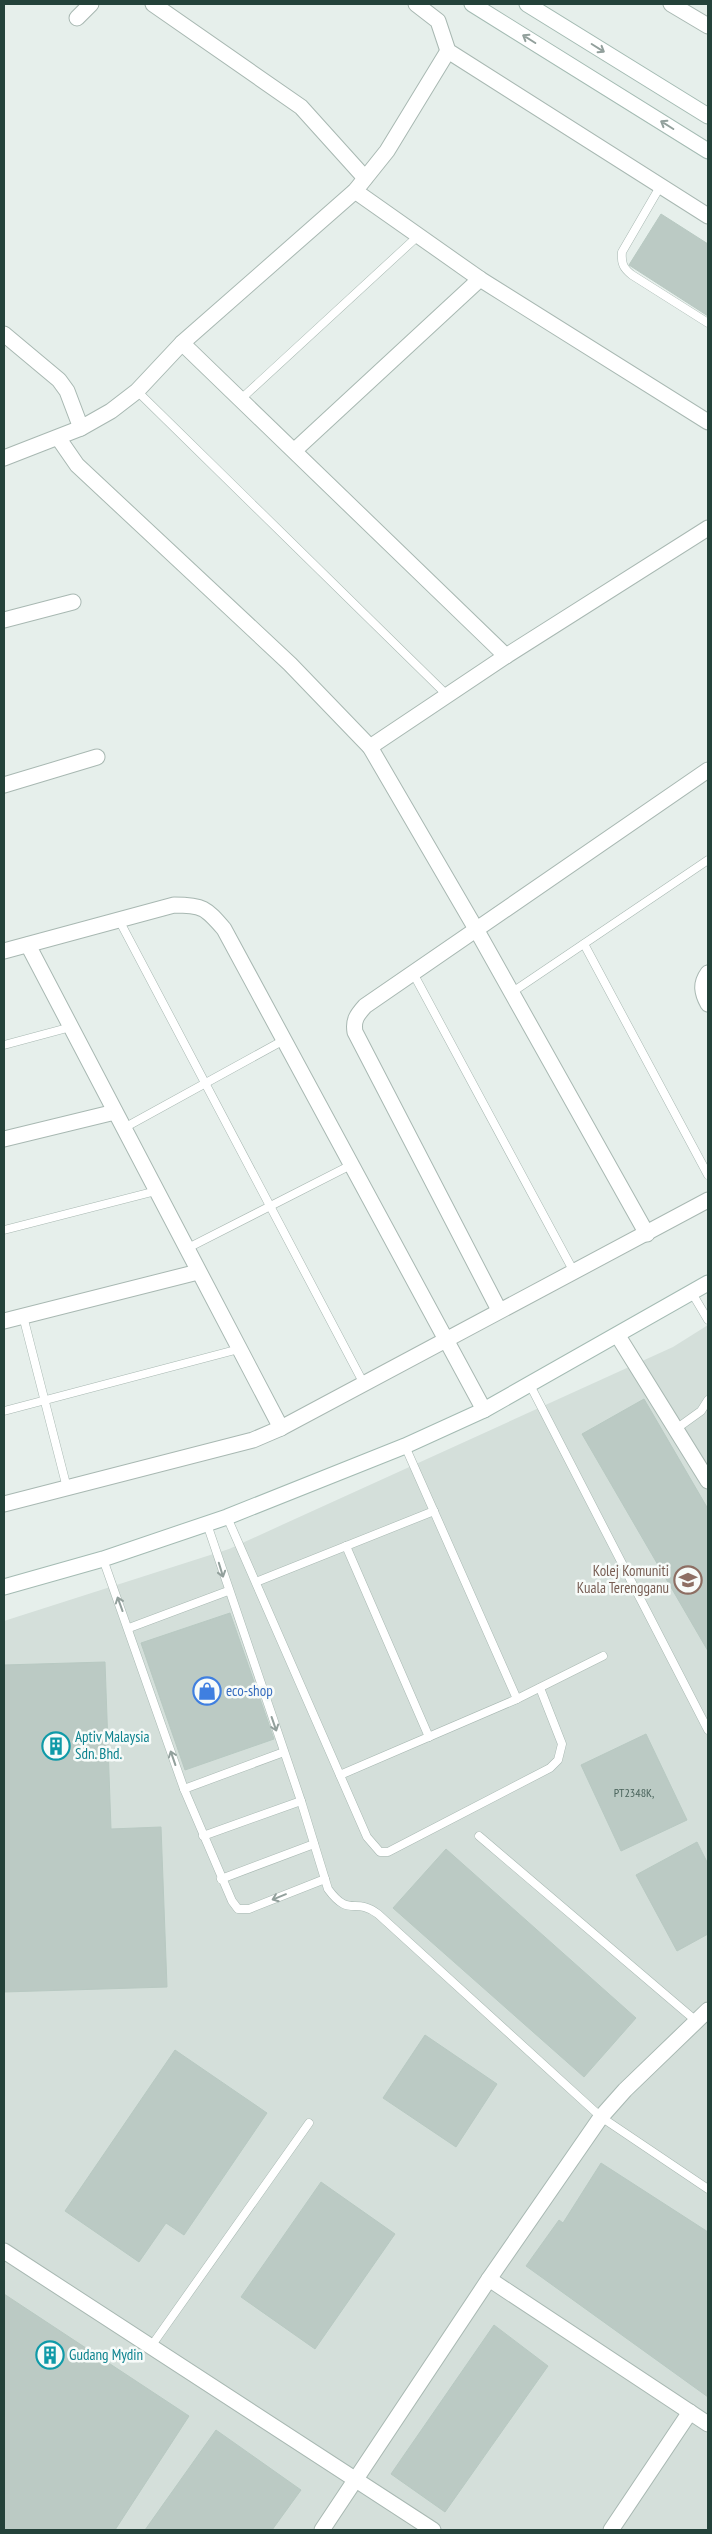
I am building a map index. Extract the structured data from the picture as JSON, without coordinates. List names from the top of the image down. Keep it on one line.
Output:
{"places":{"school or university":["Kolej Komuniti Kuala Terengganu"],"shop":["eco-shop"],"building":["Aptiv Malaysia Sdn. Bhd.","Gudang Mydin"]},"house_numbers":["PT2348K,"]}
